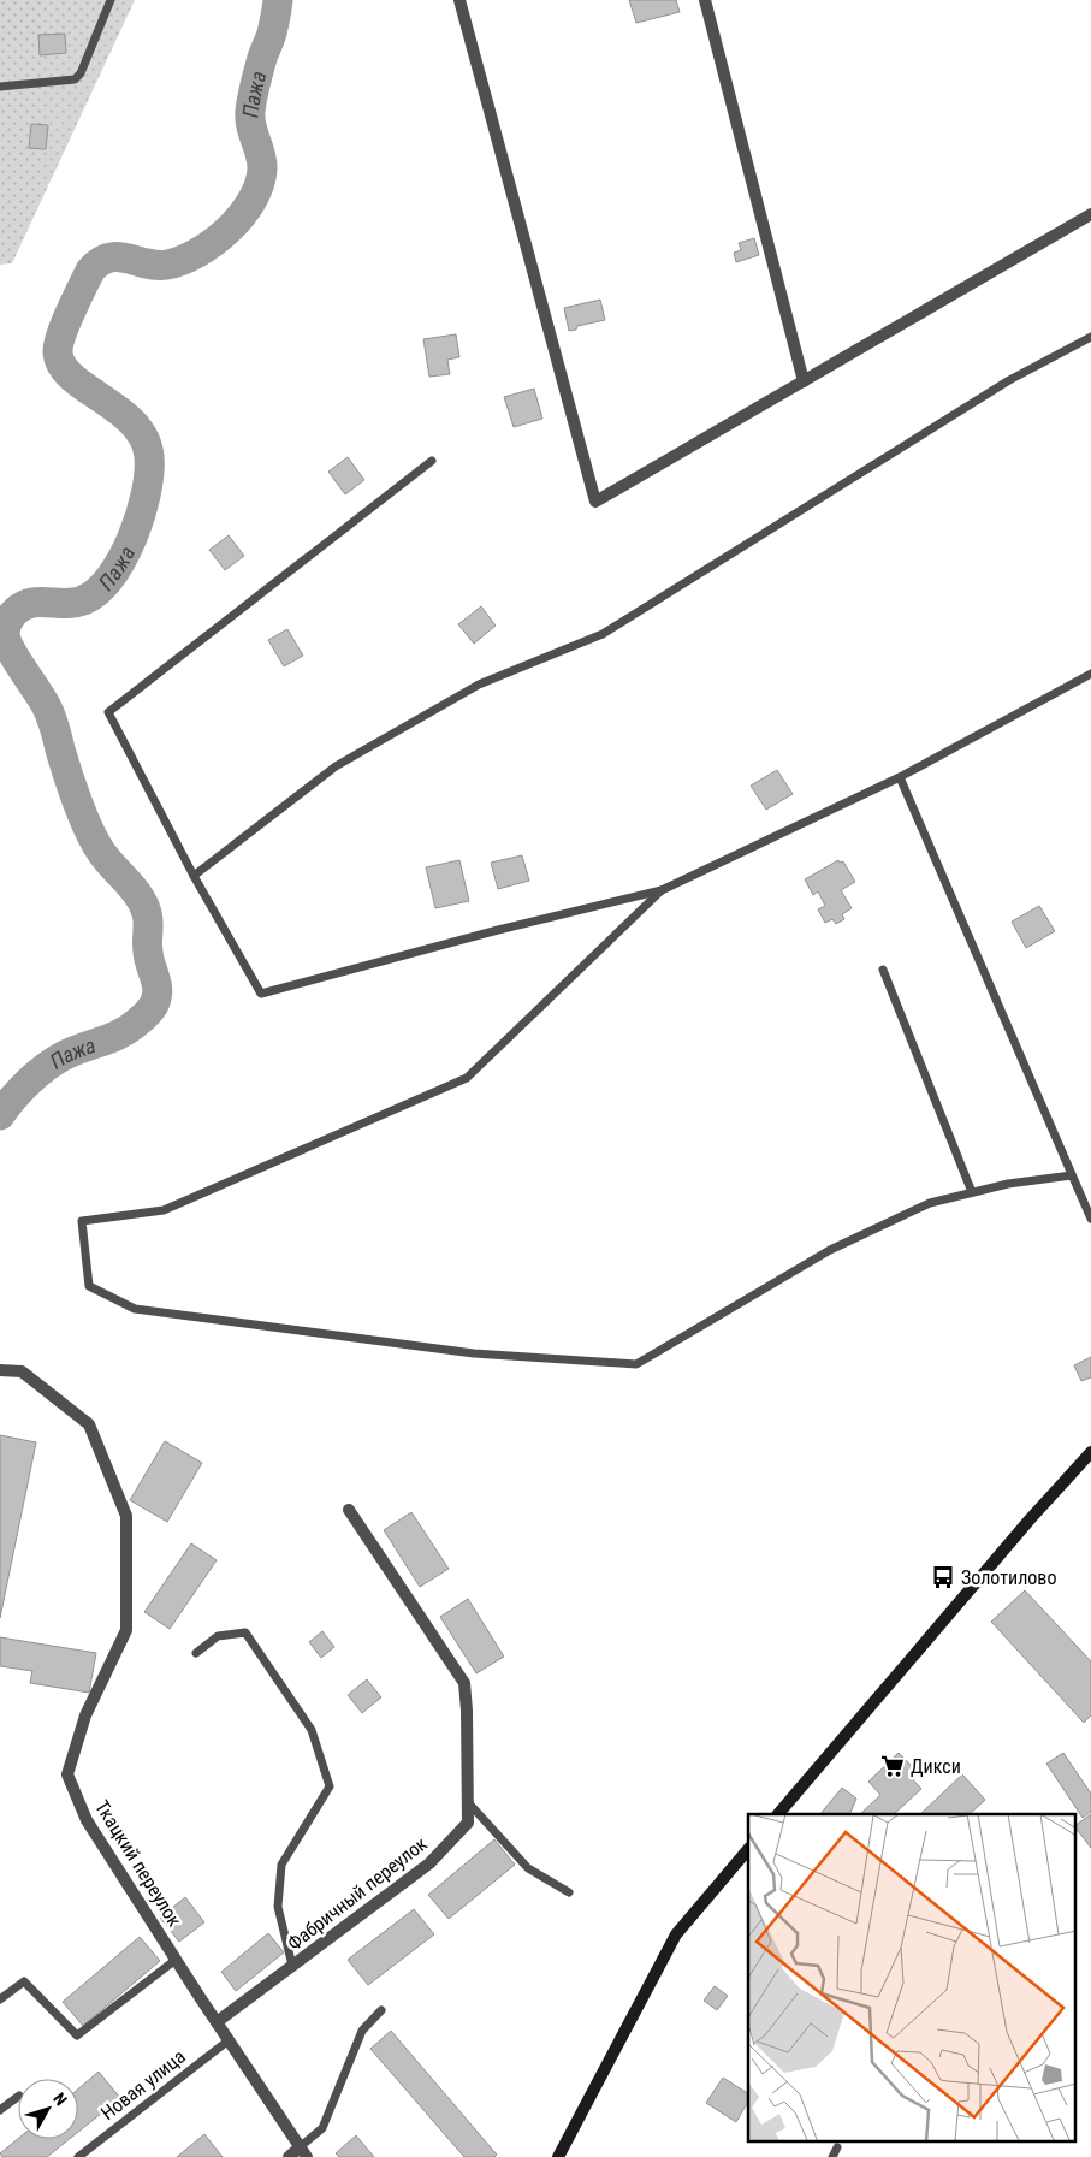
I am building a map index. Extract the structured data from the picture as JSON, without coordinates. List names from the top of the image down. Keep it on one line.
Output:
{"streets":{"street":["Ткацкий переулок","Фабричный переулок"],"lane":["Новая улица"]},"crossings":[["Ткацкий переулок","Фабричный переулок"],["Ткацкий переулок","Новая улица"]],"water":["Пажа"],"places":{"bus stop":["Золотилово"],"supermarket":["Дикси"]},"north":"top right"}
